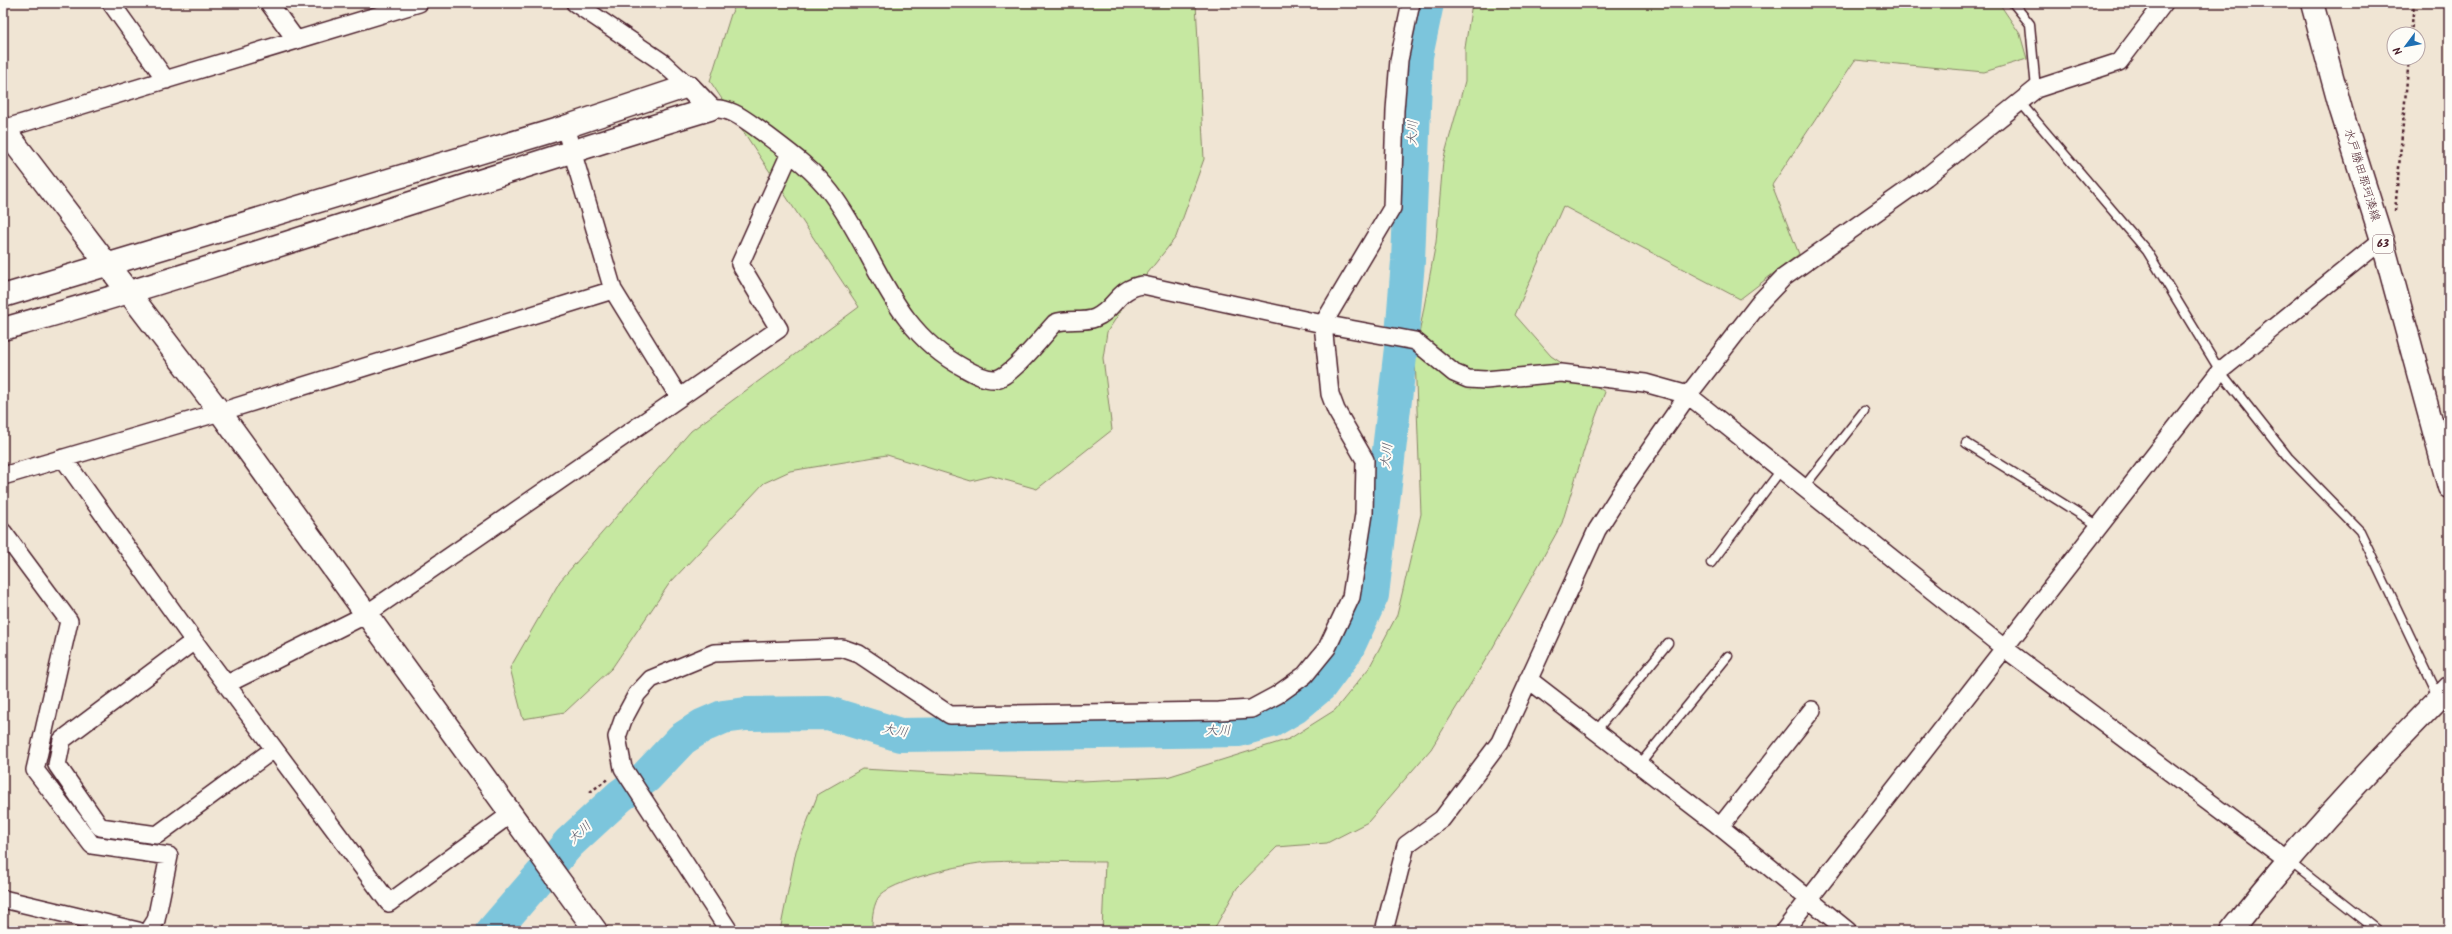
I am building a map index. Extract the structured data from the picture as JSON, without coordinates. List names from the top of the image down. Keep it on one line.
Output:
{"streets":{"street":["水戸勝田那珂湊線","63"]},"water":["大川"],"north":"bottom left"}
